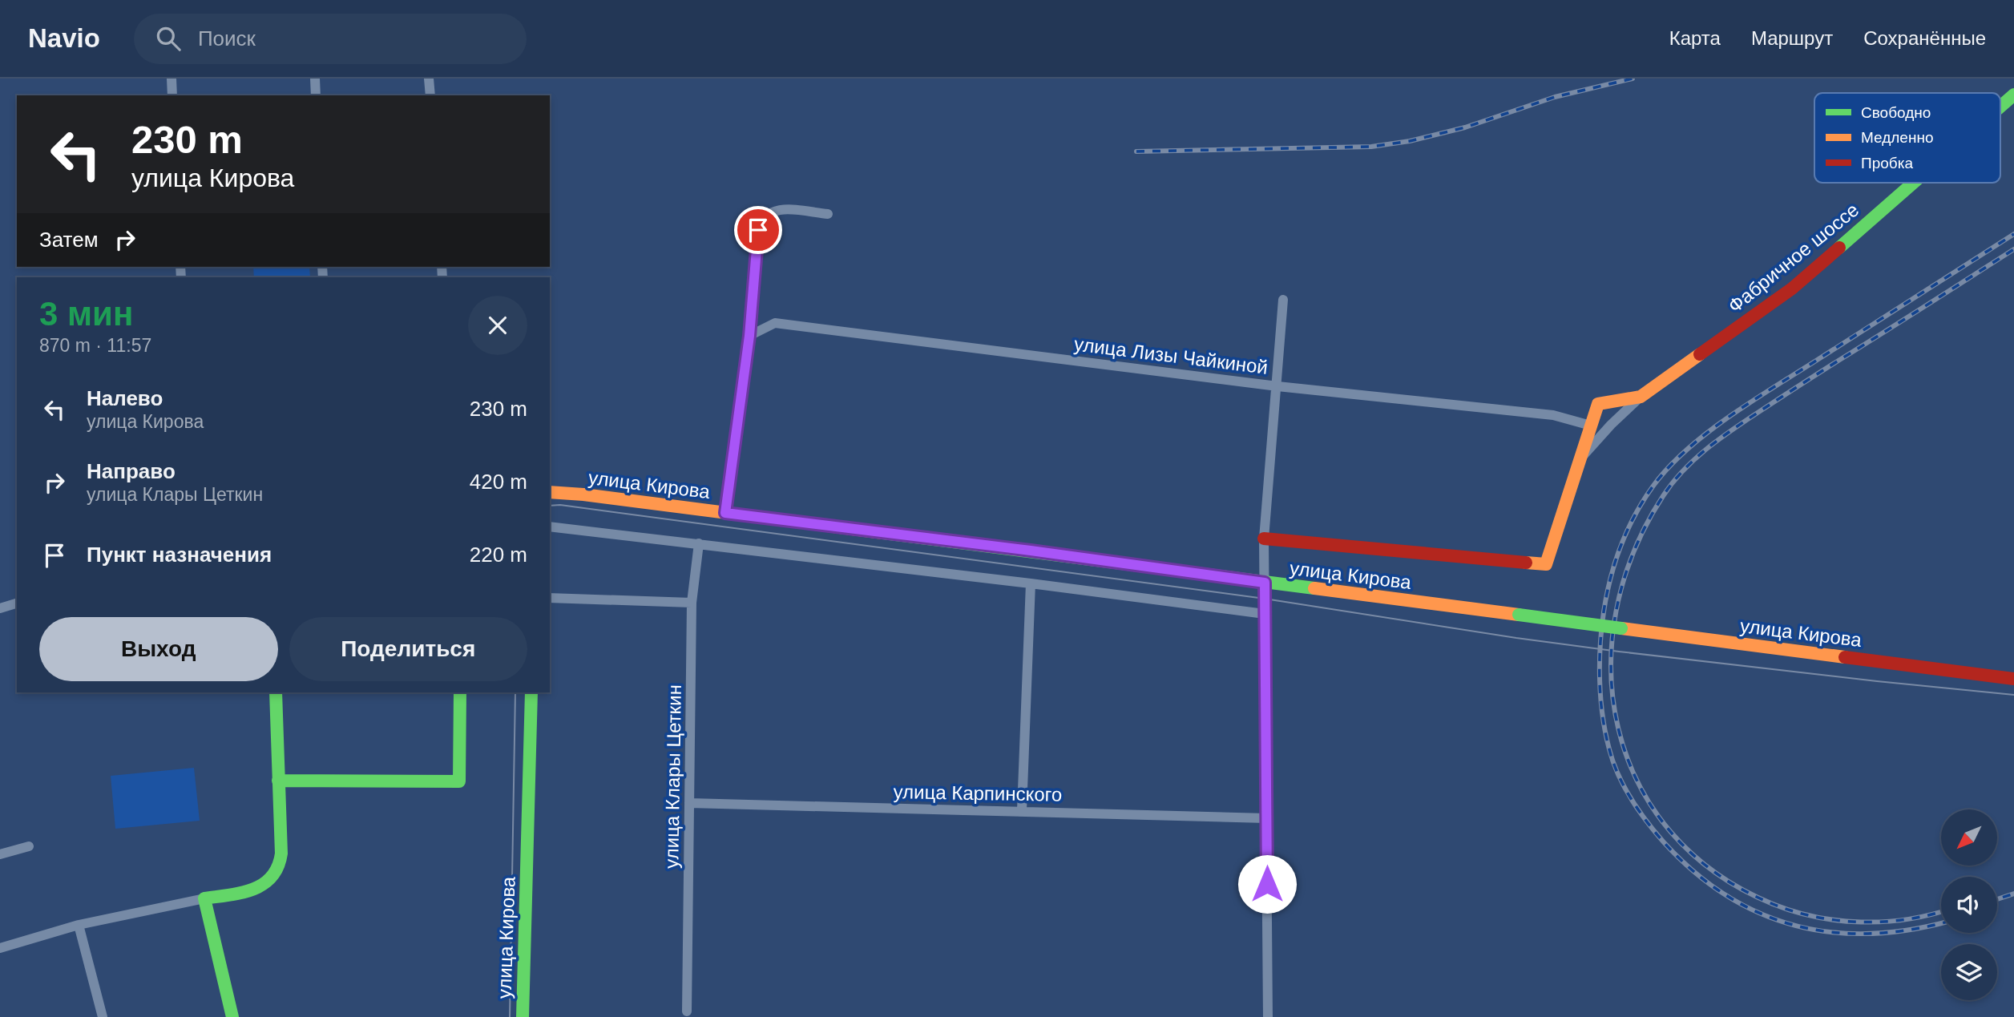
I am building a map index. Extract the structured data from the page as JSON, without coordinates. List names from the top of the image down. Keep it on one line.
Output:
{"streets":{"main road":["Фабричное шоссе","улица Кирова"],"street":["улица Лизы Чайкиной","улица Клары Цеткин","улица Карпинского"]},"crossings":[["Фабричное шоссе","улица Лизы Чайкиной"],["улица Клары Цеткин","улица Карпинского"]],"legend":["Свободно","Медленно","Пробка"],"north":"bottom left","page":{"header":"Navio","search":"Поиск","nav":["Карта","Маршрут","Сохранённые"],"turn":["230 m","улица Кирова"],"then":"Затем","heading":["3 мин","870 m · 11:57"],"list":[{"name":"Налево","note":"улица Кирова","value":"230 m"},{"name":"Направо","note":"улица Клары Цеткин","value":"420 m"},{"name":"Пункт назначения","value":"220 m"}],"buttons":["Выход","Поделиться"]}}
